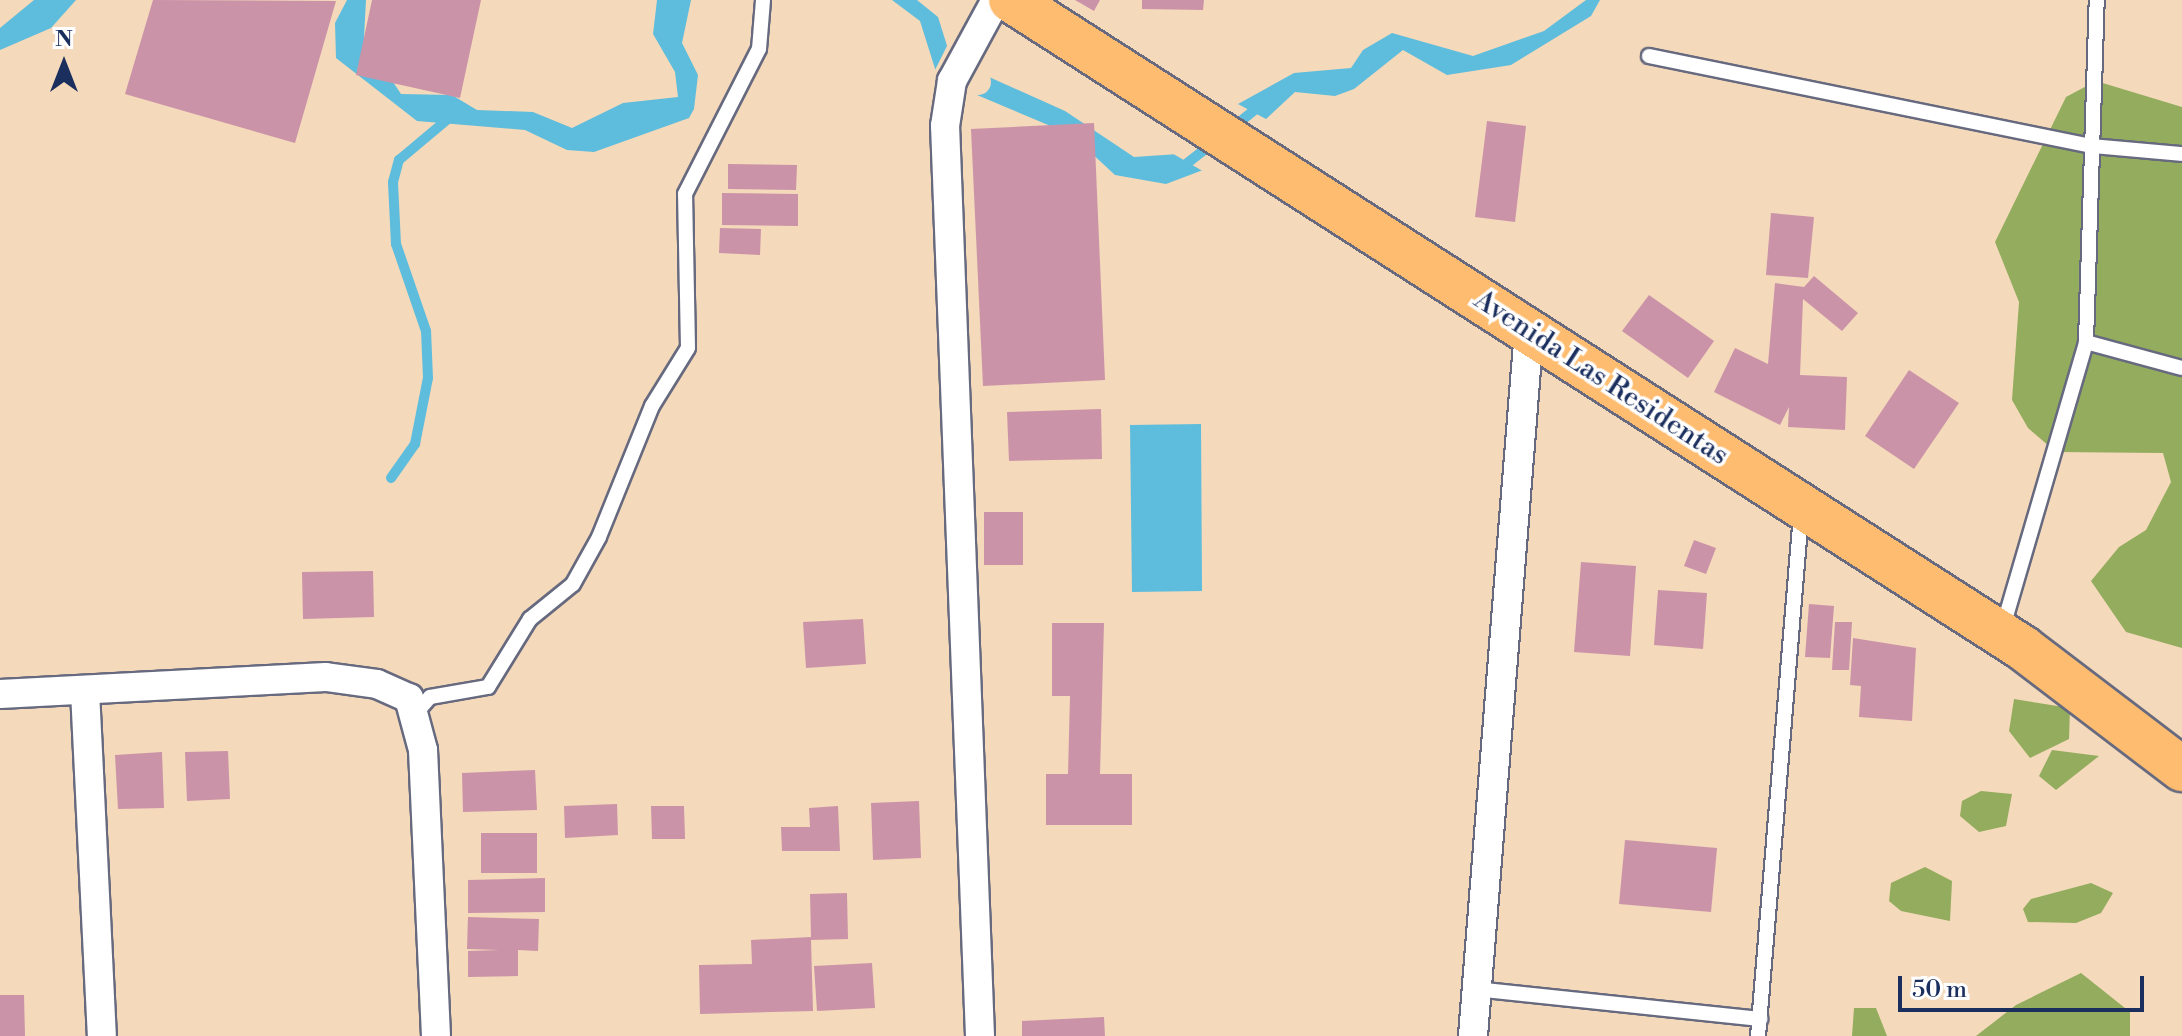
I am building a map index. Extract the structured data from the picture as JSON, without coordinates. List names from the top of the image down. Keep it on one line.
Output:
{"streets":{"main road":["Avenida Las Residentas"]},"scale_bar":"50 m","north":"top"}
